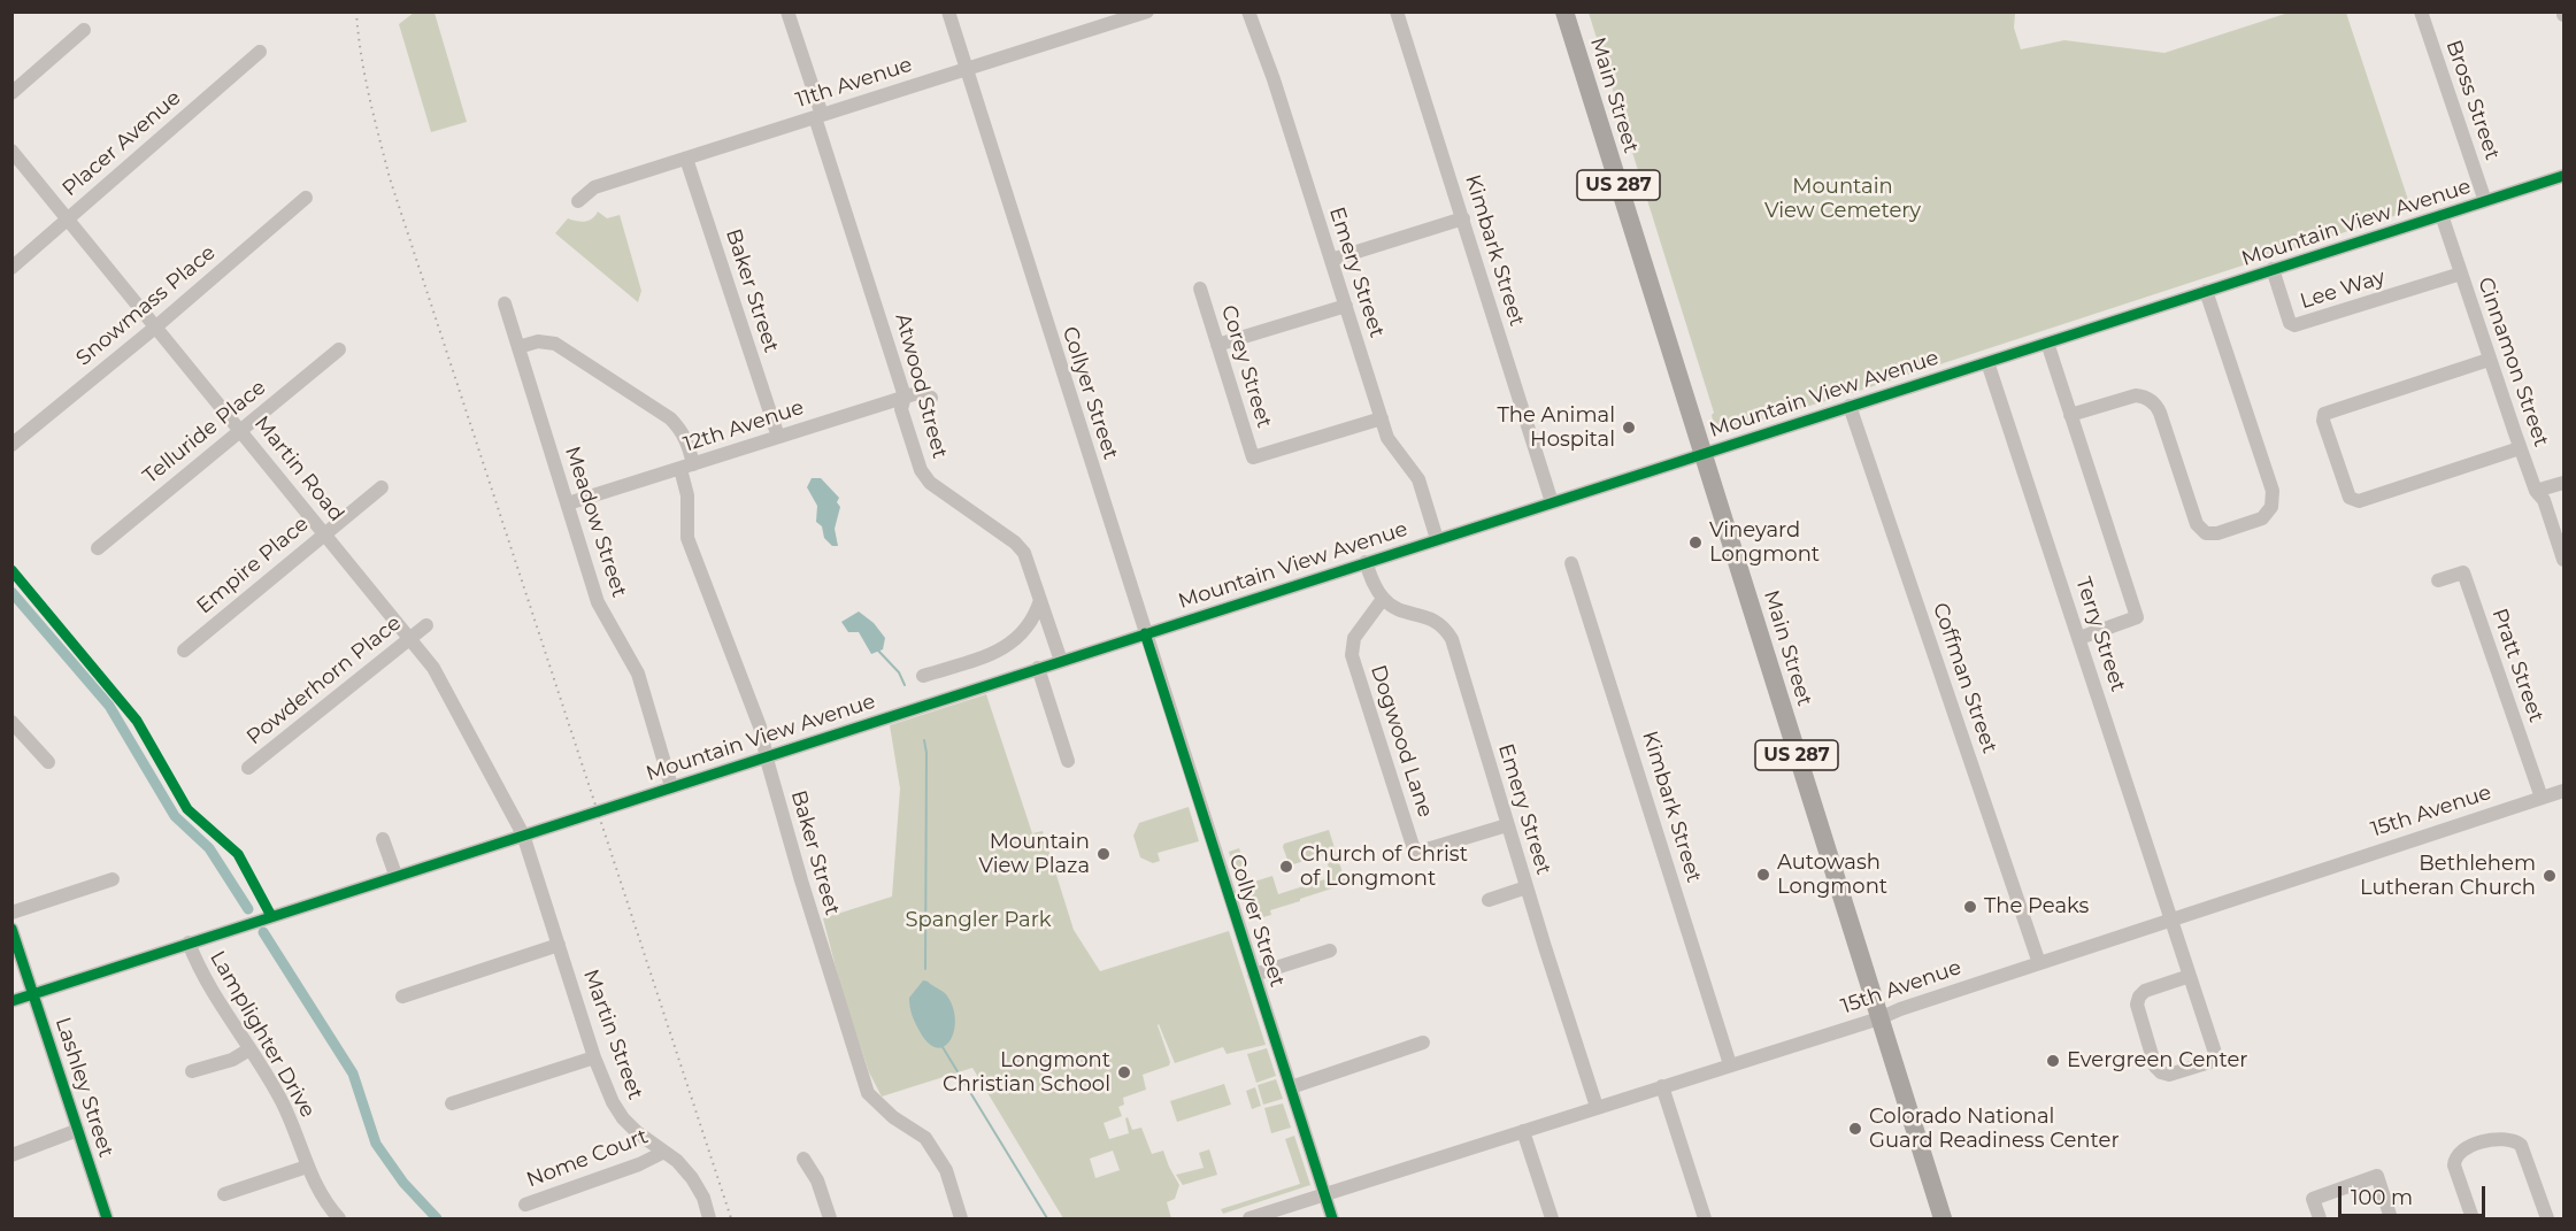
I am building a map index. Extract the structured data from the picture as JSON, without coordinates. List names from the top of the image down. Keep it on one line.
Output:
{"streets":{"highway":["Main Street","US 287"],"street":["11th Avenue","Bross Street","Placer Avenue","Mountain View Avenue","Kimbark Street","Emery Street","Lee Way","Baker Street","Snowmass Place","Cinnamon Street","Corey Street","Atwood Street","Collyer Street","12th Avenue","Telluride Place","Martin Road","Meadow Street","Empire Place","Terry Street","Pratt Street","Coffman Street","Powderhorn Place","Dogwood Lane","15th Avenue","Lamplighter Drive","Martin Street","Lashley Street","Nome Court"]},"crossings":[["11th Avenue","Baker Street"],["11th Avenue","Atwood Street"],["11th Avenue","Collyer Street"],["Main Street","Mountain View Avenue"],["Main Street","15th Avenue"],["Bross Street","Mountain View Avenue"],["Placer Avenue","Martin Road"],["Mountain View Avenue","Kimbark Street"],["Mountain View Avenue","Emery Street"],["Mountain View Avenue","Lee Way"],["Mountain View Avenue","Baker Street"],["Mountain View Avenue","Cinnamon Street"],["Mountain View Avenue","Atwood Street"],["Mountain View Avenue","Collyer Street"],["Mountain View Avenue","Martin Road"],["Mountain View Avenue","Meadow Street"],["Mountain View Avenue","Terry Street"],["Mountain View Avenue","Coffman Street"],["Mountain View Avenue","Lamplighter Drive"],["Mountain View Avenue","Martin Street"],["Mountain View Avenue","Lashley Street"],["Kimbark Street","15th Avenue"],["Emery Street","Corey Street"],["Emery Street","Dogwood Lane"],["Emery Street","15th Avenue"],["Lee Way","Cinnamon Street"],["Baker Street","12th Avenue"],["Baker Street","Meadow Street"],["Snowmass Place","Martin Road"],["Atwood Street","12th Avenue"],["Collyer Street","15th Avenue"],["12th Avenue","Meadow Street"],["Telluride Place","Martin Road"],["Martin Road","Empire Place"],["Martin Road","Powderhorn Place"],["Martin Road","Martin Street"],["Terry Street","15th Avenue"],["Pratt Street","15th Avenue"],["Coffman Street","15th Avenue"],["Martin Street","Nome Court"]],"parks":["Mountain View Cemetery","Spangler Park"],"places":["The Animal Hospital","Vineyard Longmont","Mountain View Plaza","Church of Christ of Longmont","Autowash Longmont","Bethlehem Lutheran Church","The Peaks","Evergreen Center","Longmont Christian School","Colorado National Guard Readiness Center"],"scale_bar":"100 m"}
